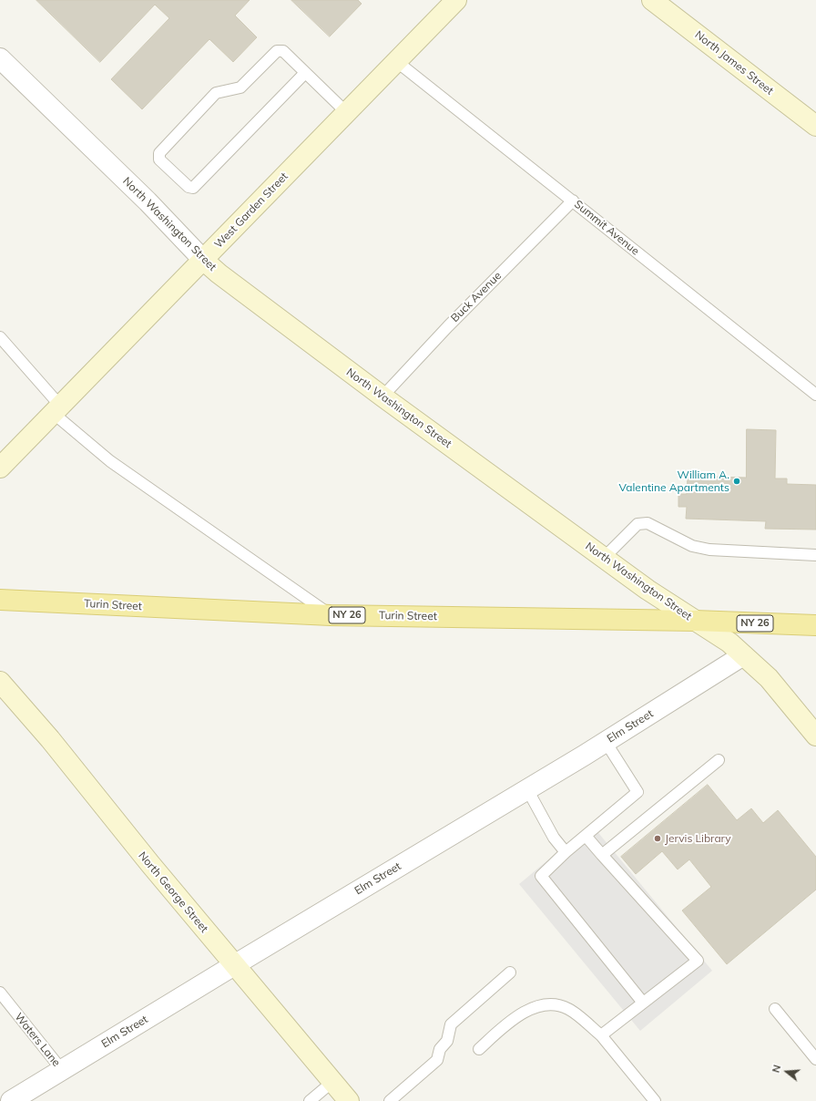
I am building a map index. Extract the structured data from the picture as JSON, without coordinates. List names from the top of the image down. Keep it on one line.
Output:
{"streets":{"main road":["Turin Street","NY 26"],"street":["North James Street","West Garden Street","North Washington Street","Elm Street","North George Street"],"lane":["Summit Avenue","Buck Avenue","Waters Lane"]},"crossings":[["West Garden Street","North Washington Street"],["West Garden Street","Summit Avenue"],["North Washington Street","Buck Avenue"],["North Washington Street","Turin Street"],["North Washington Street","Elm Street"],["Summit Avenue","Buck Avenue"],["Elm Street","North George Street"],["Elm Street","Waters Lane"]],"places":["William A. Valentine Apartments","Jervis Library"],"north":"left"}
